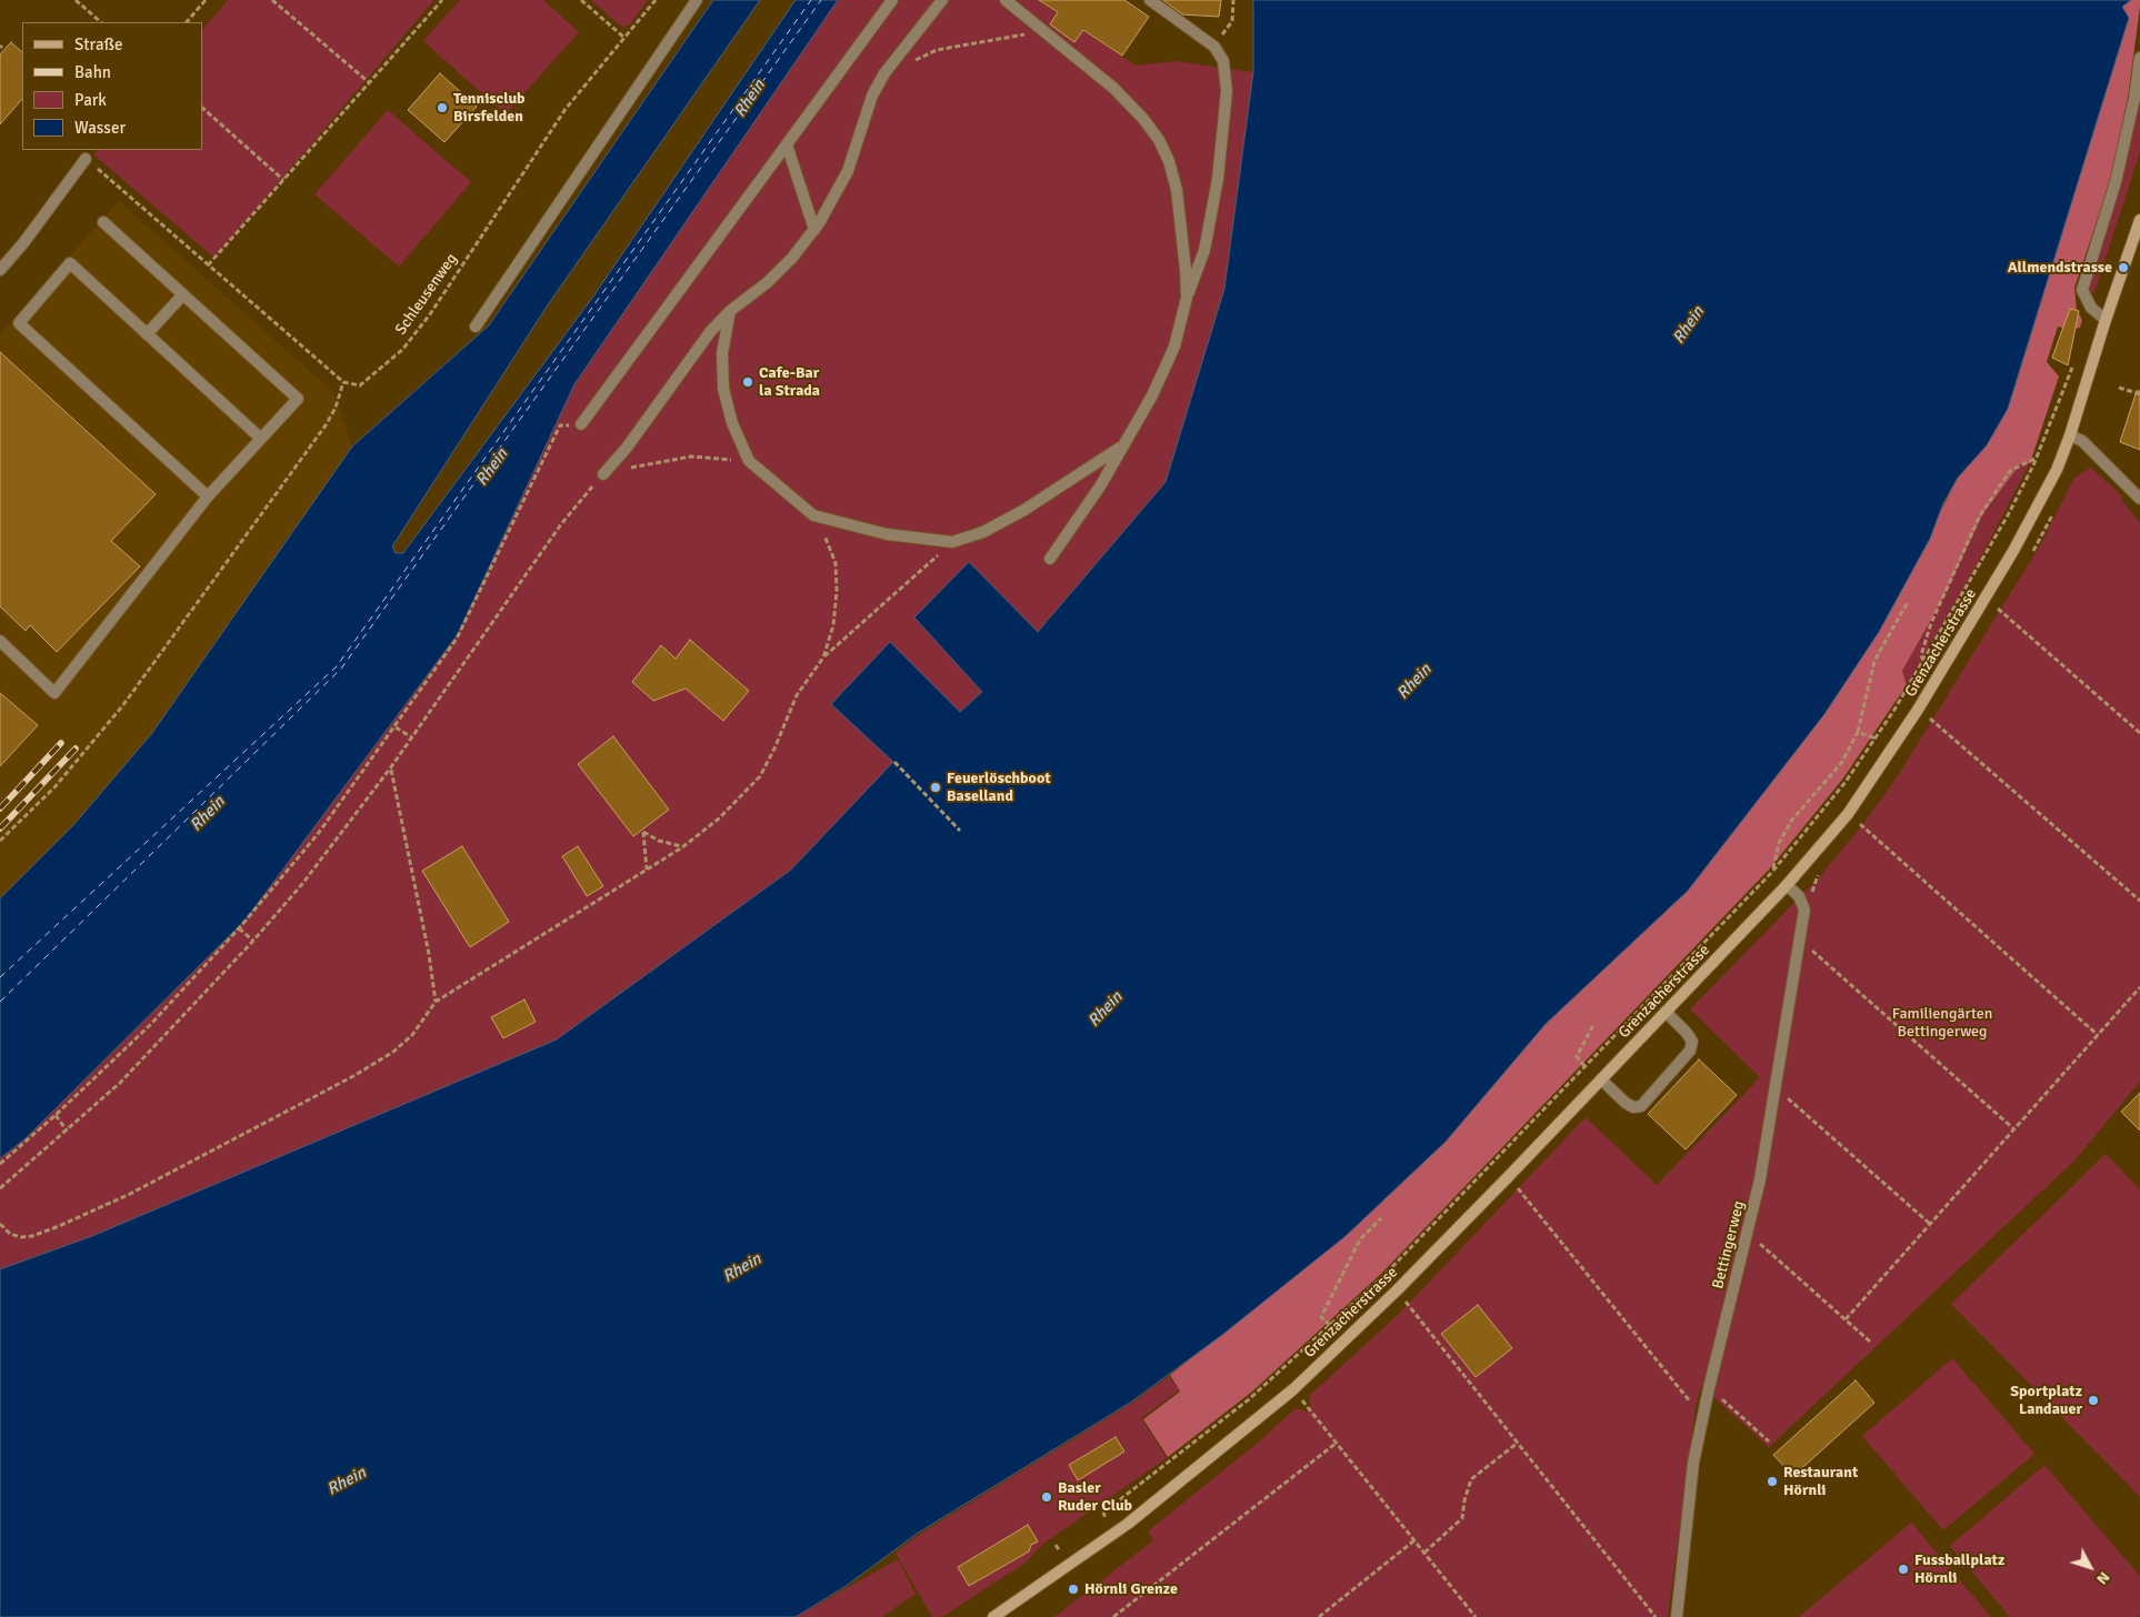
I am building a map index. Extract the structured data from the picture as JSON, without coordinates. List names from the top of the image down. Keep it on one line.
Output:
{"streets":{"main road":["Grenzacherstrasse"],"street":["Bettingerweg"],"path":["Schleusenweg"]},"crossings":[["Grenzacherstrasse","Bettingerweg"]],"water":["Rhein"],"parks":["Familiengärten Bettingerweg"],"places":["Tennisclub Birsfelden","Allmendstrasse","Cafe-Bar la Strada","Feuerlöschboot Baselland","Sportplatz Landauer","Restaurant Hörnli","Basler Ruder Club","Fussballplatz Hörnli","Hörnli Grenze"],"legend":["Straße","Bahn","Park","Wasser"],"north":"bottom right"}
